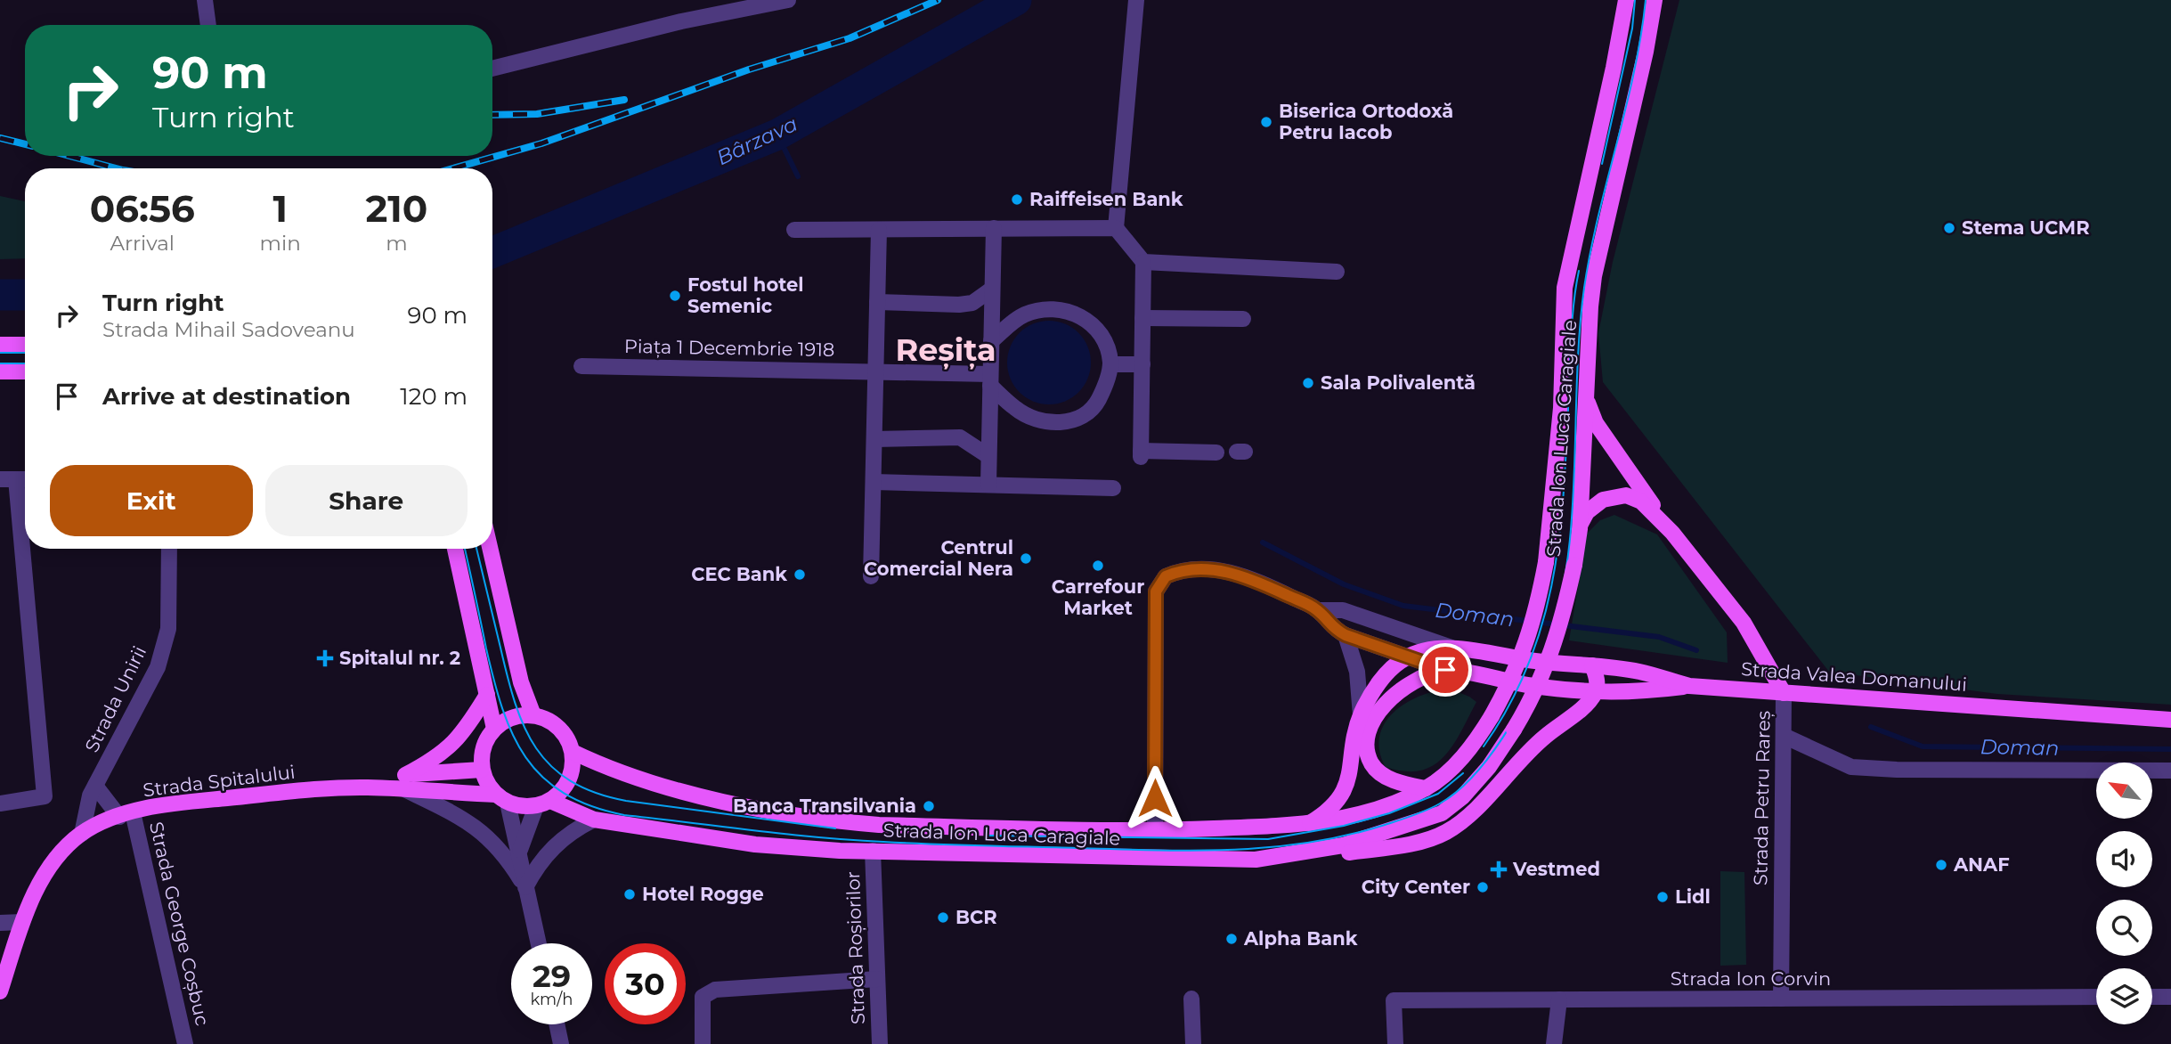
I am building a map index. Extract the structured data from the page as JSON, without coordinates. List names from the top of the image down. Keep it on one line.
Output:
{"streets":{"main road":["Strada Ion Luca Caragiale","Strada Valea Domanului","Strada Spitalului","Strada Petru Rareș"],"street":["Piața 1 Decembrie 1918","Strada Unirii","Strada George Coșbuc","Strada Roșiorilor","Strada Ion Corvin"]},"crossings":[["Strada Ion Luca Caragiale","Strada Spitalului"],["Strada Ion Luca Caragiale","Strada Petru Rareș"],["Strada Ion Luca Caragiale","Strada Roșiorilor"],["Strada Valea Domanului","Strada Petru Rareș"],["Strada Unirii","Strada Spitalului"],["Strada Spitalului","Strada George Coșbuc"],["Strada Petru Rareș","Strada Ion Corvin"]],"districts":["Reșița"],"water":["Bârzava","Doman"],"places":{"other":["Biserica Ortodoxă Petru Iacob","Raiffeisen Bank","Stema UCMR","Fostul hotel Semenic","Sala Polivalentă","Centrul Comercial Nera","Carrefour Market","CEC Bank","Banca Transilvania","ANAF","City Center","Hotel Rogge","Lidl","BCR","Alpha Bank"],"health":["Spitalul nr. 2","Vestmed"]},"north":"top left","page":{"turn":["90 m","Turn right"],"eta":["06:56","Arrival","1","min","210","m"],"list":[{"name":"Turn right","note":"Strada Mihail Sadoveanu","value":"90 m"},{"name":"Arrive at destination","value":"120 m"}],"buttons":["Exit","Share"],"speed":"29 km/h","limit":"30"}}
